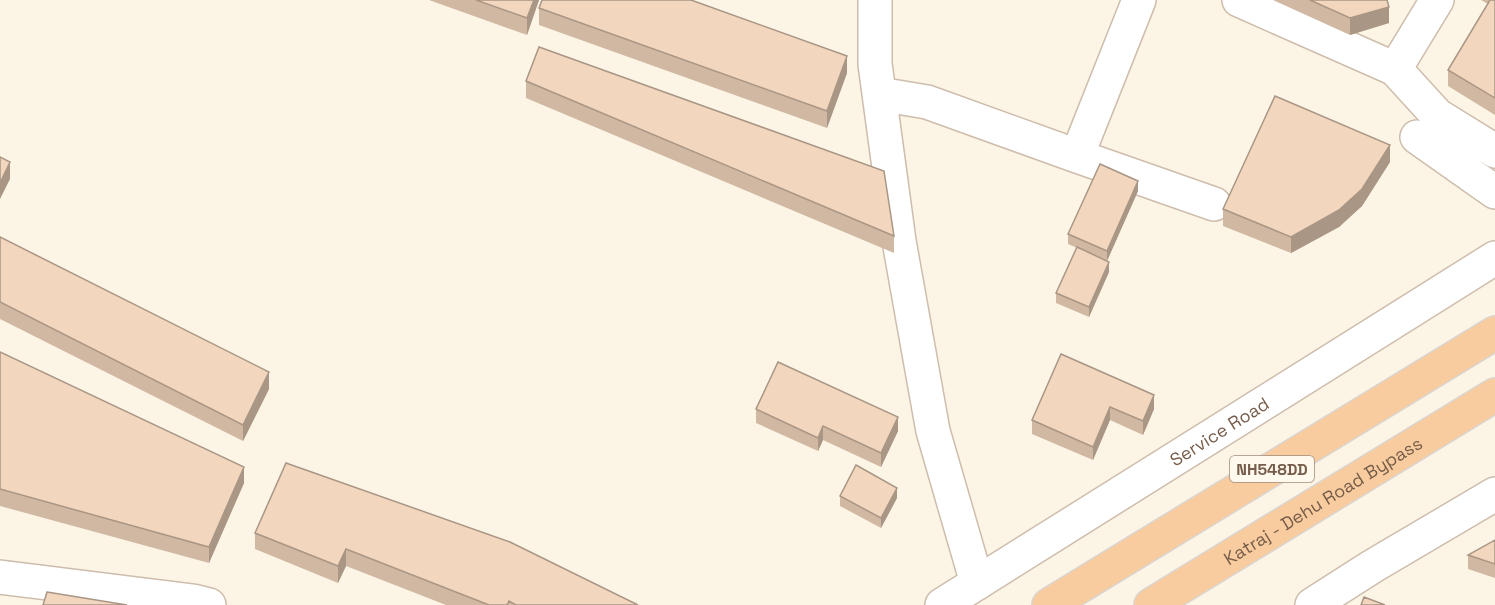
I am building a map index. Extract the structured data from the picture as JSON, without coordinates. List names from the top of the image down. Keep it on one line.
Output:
{"streets":{"highway":["NH548DD","Katraj - Dehu Road Bypass"],"street":["Service Road"]}}
